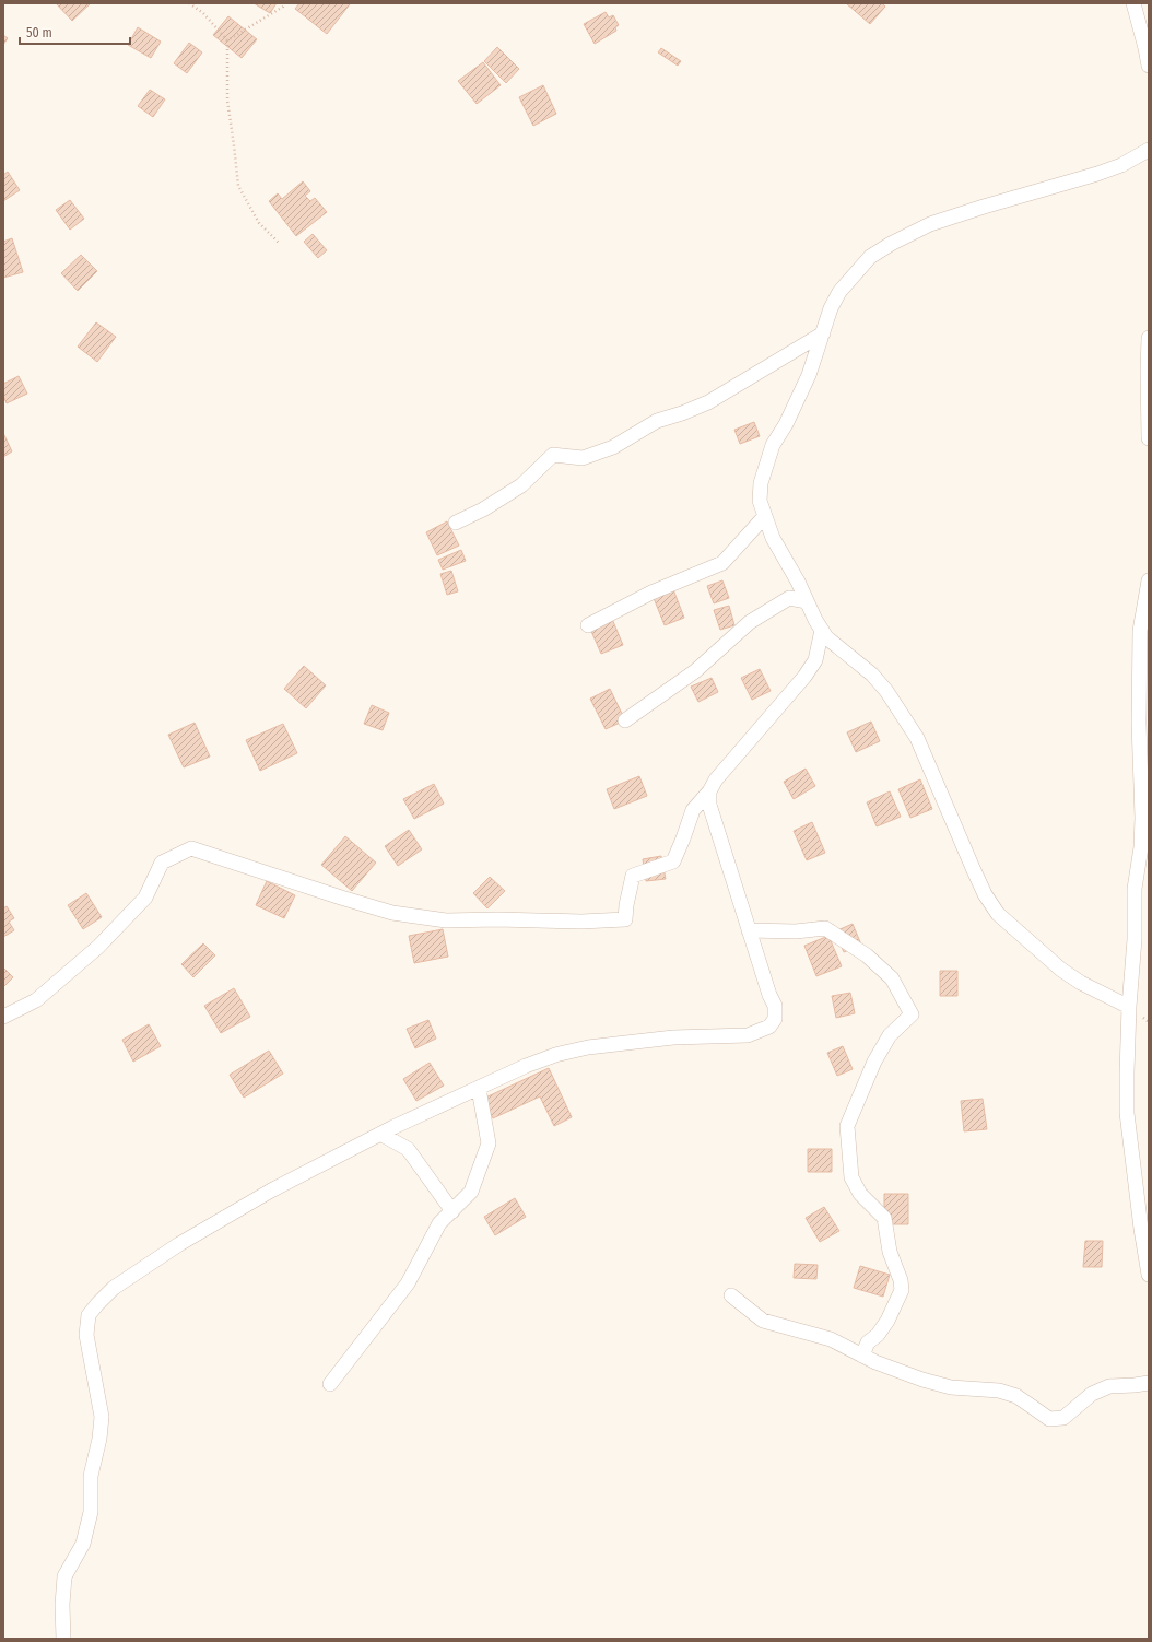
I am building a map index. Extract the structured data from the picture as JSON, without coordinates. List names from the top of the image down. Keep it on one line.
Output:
{"scale_bar":"50 m"}
